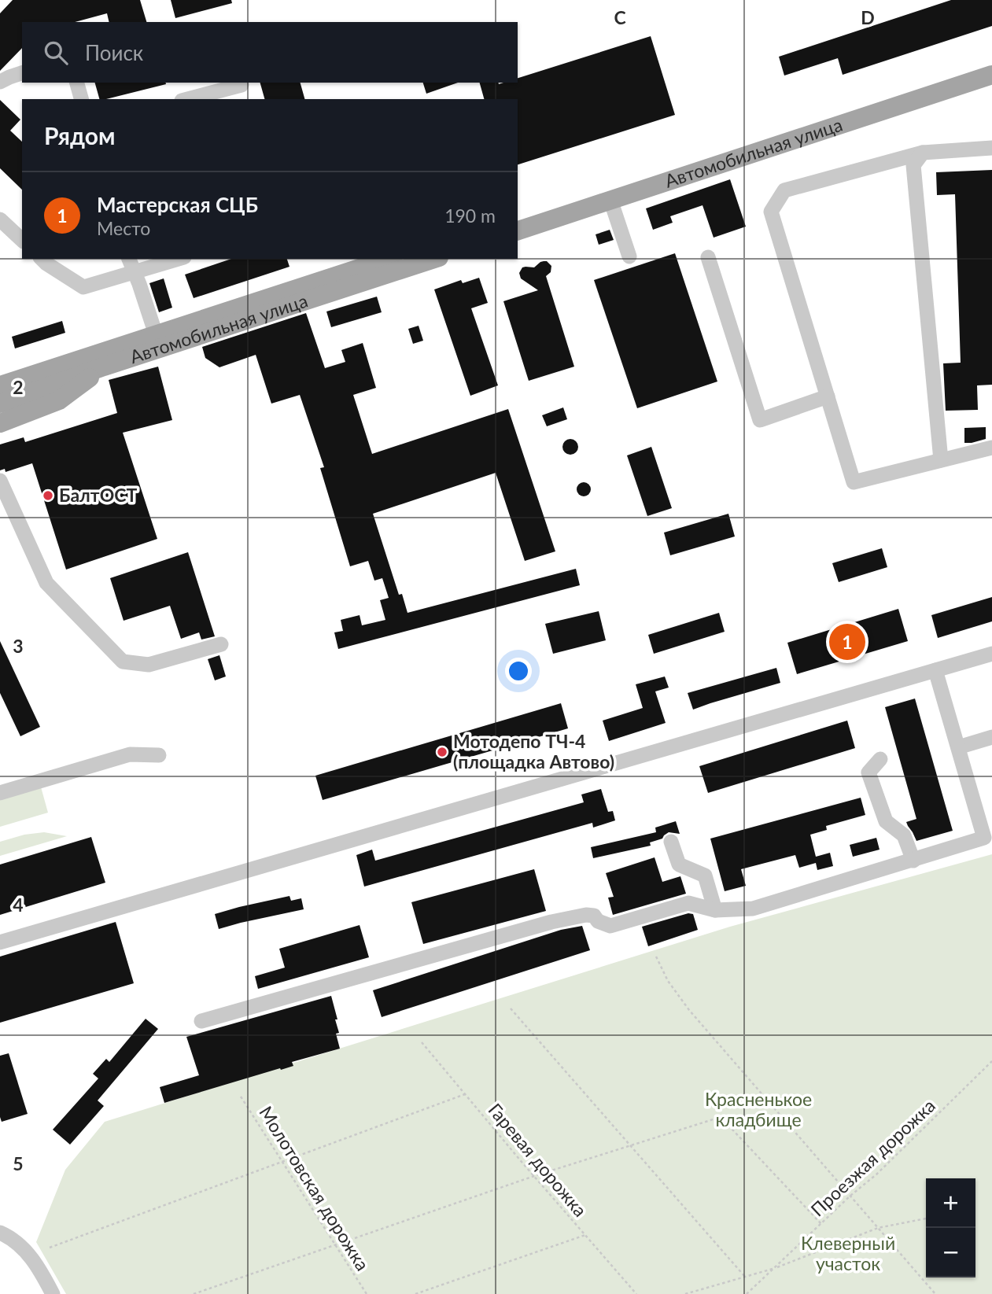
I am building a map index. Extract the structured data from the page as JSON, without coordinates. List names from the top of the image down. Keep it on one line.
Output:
{"streets":{"main road":["Автомобильная улица"],"path":["Проезжая дорожка","Гаревая дорожка","Молотовская дорожка"]},"parks":["Красненькое кладбище","Клеверный участок"],"places":["БалтОСТ","Мотодепо ТЧ-4 (площадка Автово)"],"page":{"search":"Поиск","heading":"Рядом","list":[{"mark":"1","name":"Мастерская СЦБ","note":"Место","value":"190 m"}],"pins":"1","map_buttons":["+","−"]},"grid":{"columns":["C","D"],"rows":["2","3","4","5"]}}
